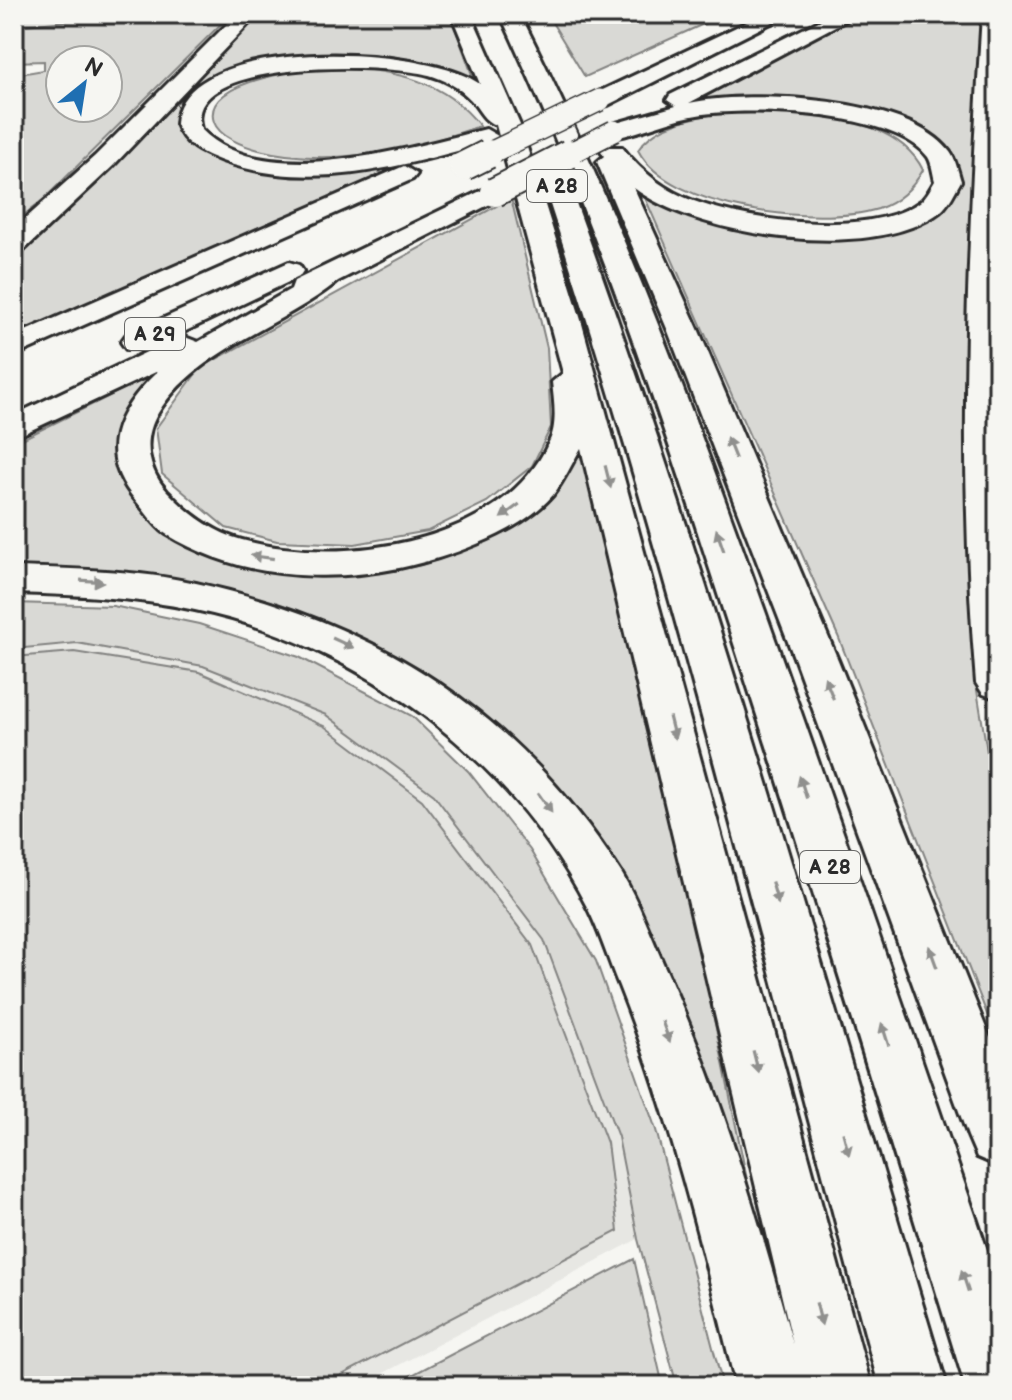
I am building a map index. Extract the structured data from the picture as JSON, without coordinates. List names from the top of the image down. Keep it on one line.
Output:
{"streets":{"highway":["A 28","A 29"]},"north":"top right"}
